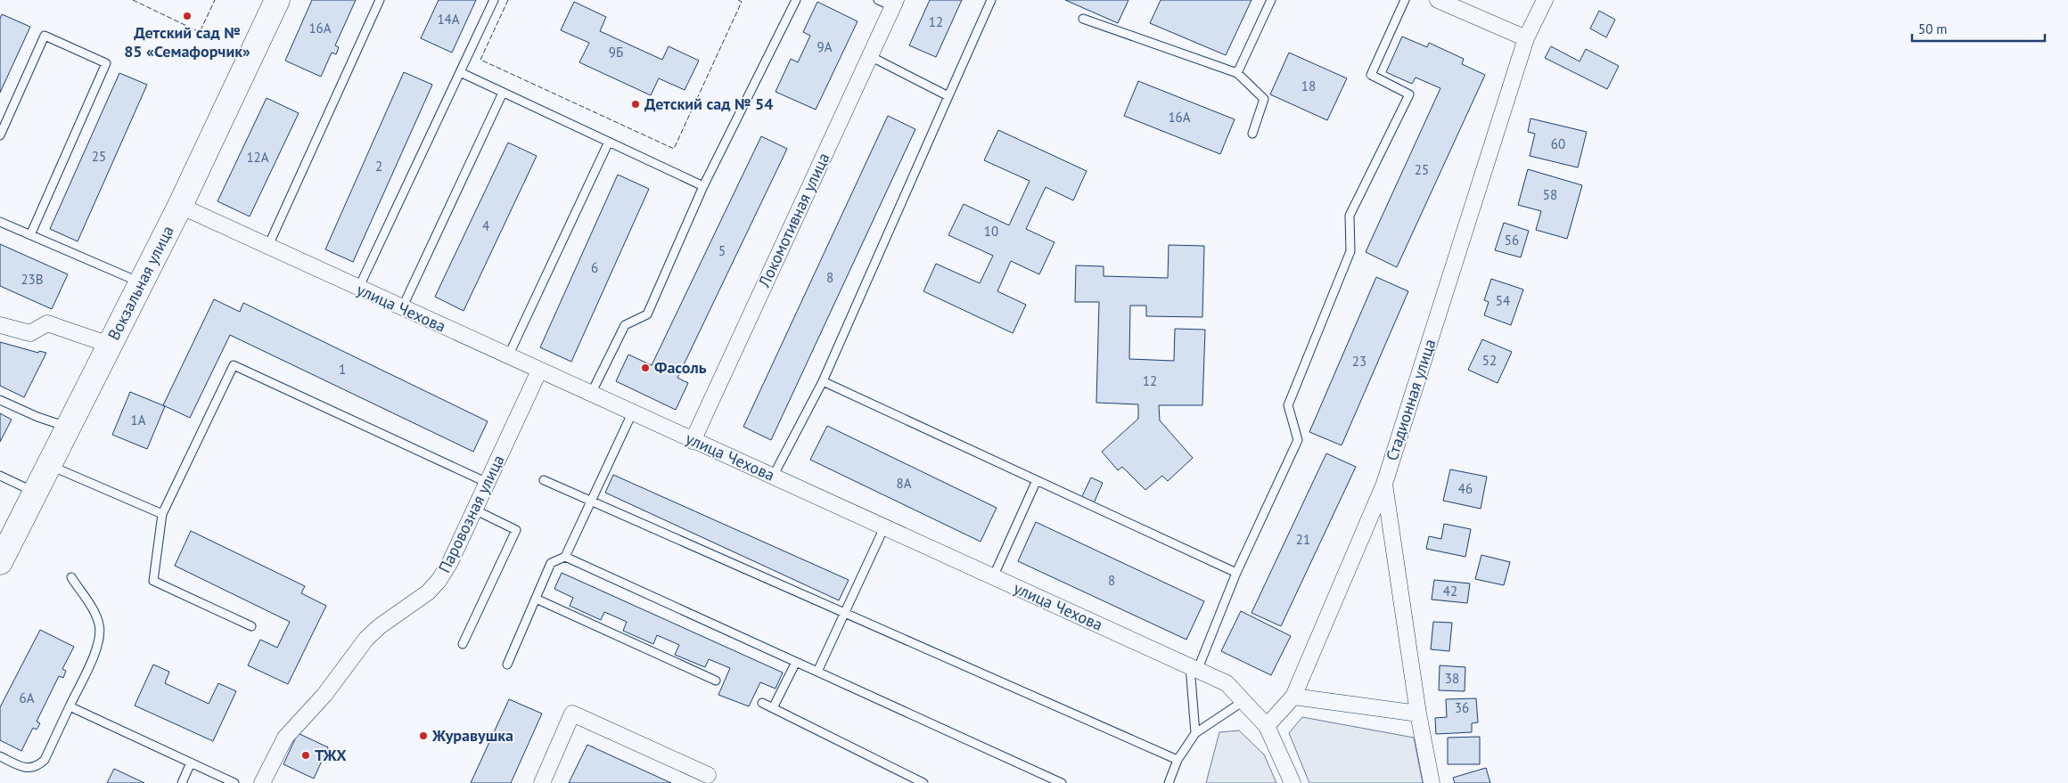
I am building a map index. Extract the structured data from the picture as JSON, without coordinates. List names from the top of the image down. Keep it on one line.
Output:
{"streets":{"main road":["Вокзальная улица"],"street":["Локомотивная улица","улица Чехова","Стадионная улица","Паровозная улица"]},"crossings":[["Локомотивная улица","улица Чехова"],["Вокзальная улица","улица Чехова"],["улица Чехова","Стадионная улица"],["улица Чехова","Паровозная улица"]],"places":["Детский сад № 85 «Семафорчик»","Детский сад № 54","Фасоль","Журавушка","ТЖХ"],"house_numbers":["14А","12","16А","9А","9Б","18","16А","60","25","12А","2","25","58","4","10","56","5","6","8","23В","54","52","23","1","12","1А","8А","46","21","8","42","38","6А","36"],"scale_bar":"50 m"}
